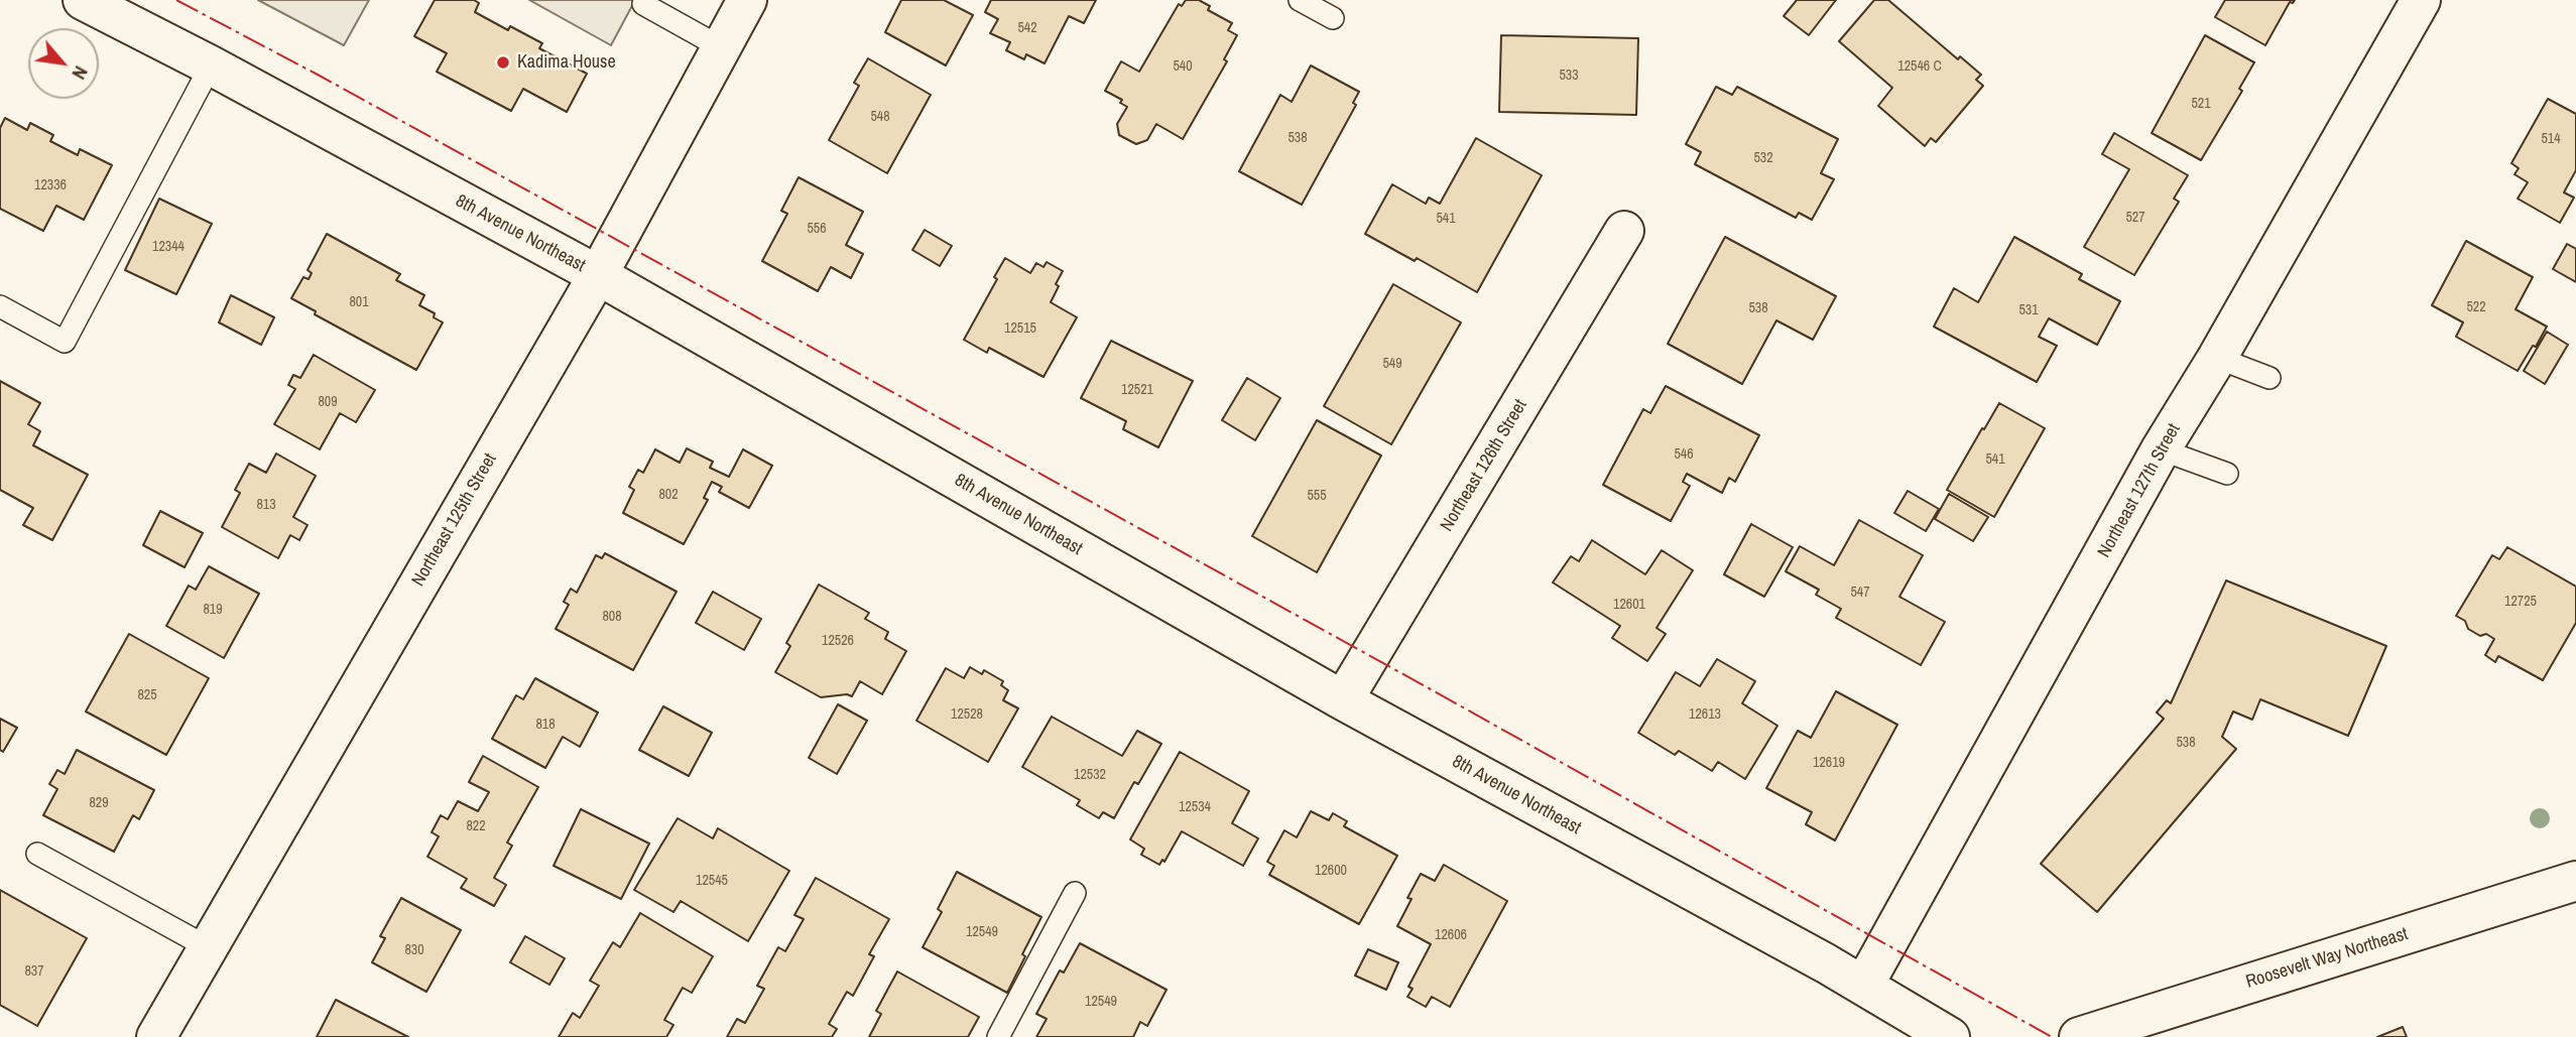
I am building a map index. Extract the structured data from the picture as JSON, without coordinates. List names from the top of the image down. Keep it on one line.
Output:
{"streets":{"street":["8th Avenue Northeast","Northeast 126th Street","Northeast 127th Street","Northeast 125th Street","Roosevelt Way Northeast"]},"crossings":[["8th Avenue Northeast","Northeast 126th Street"],["8th Avenue Northeast","Northeast 127th Street"],["8th Avenue Northeast","Northeast 125th Street"]],"places":["Kadima House"],"house_numbers":["542","540","12546 C","533","521","548","538","514","532","12336","527","541","556","12344","801","522","538","531","12515","549","12521","809","546","541","802","555","813","547","12725","12601","819","808","12526","825","12528","12613","818","538","12619","12532","829","12534","822","12600","12545","12549","12606","830","837","12549"],"north":"bottom right"}
